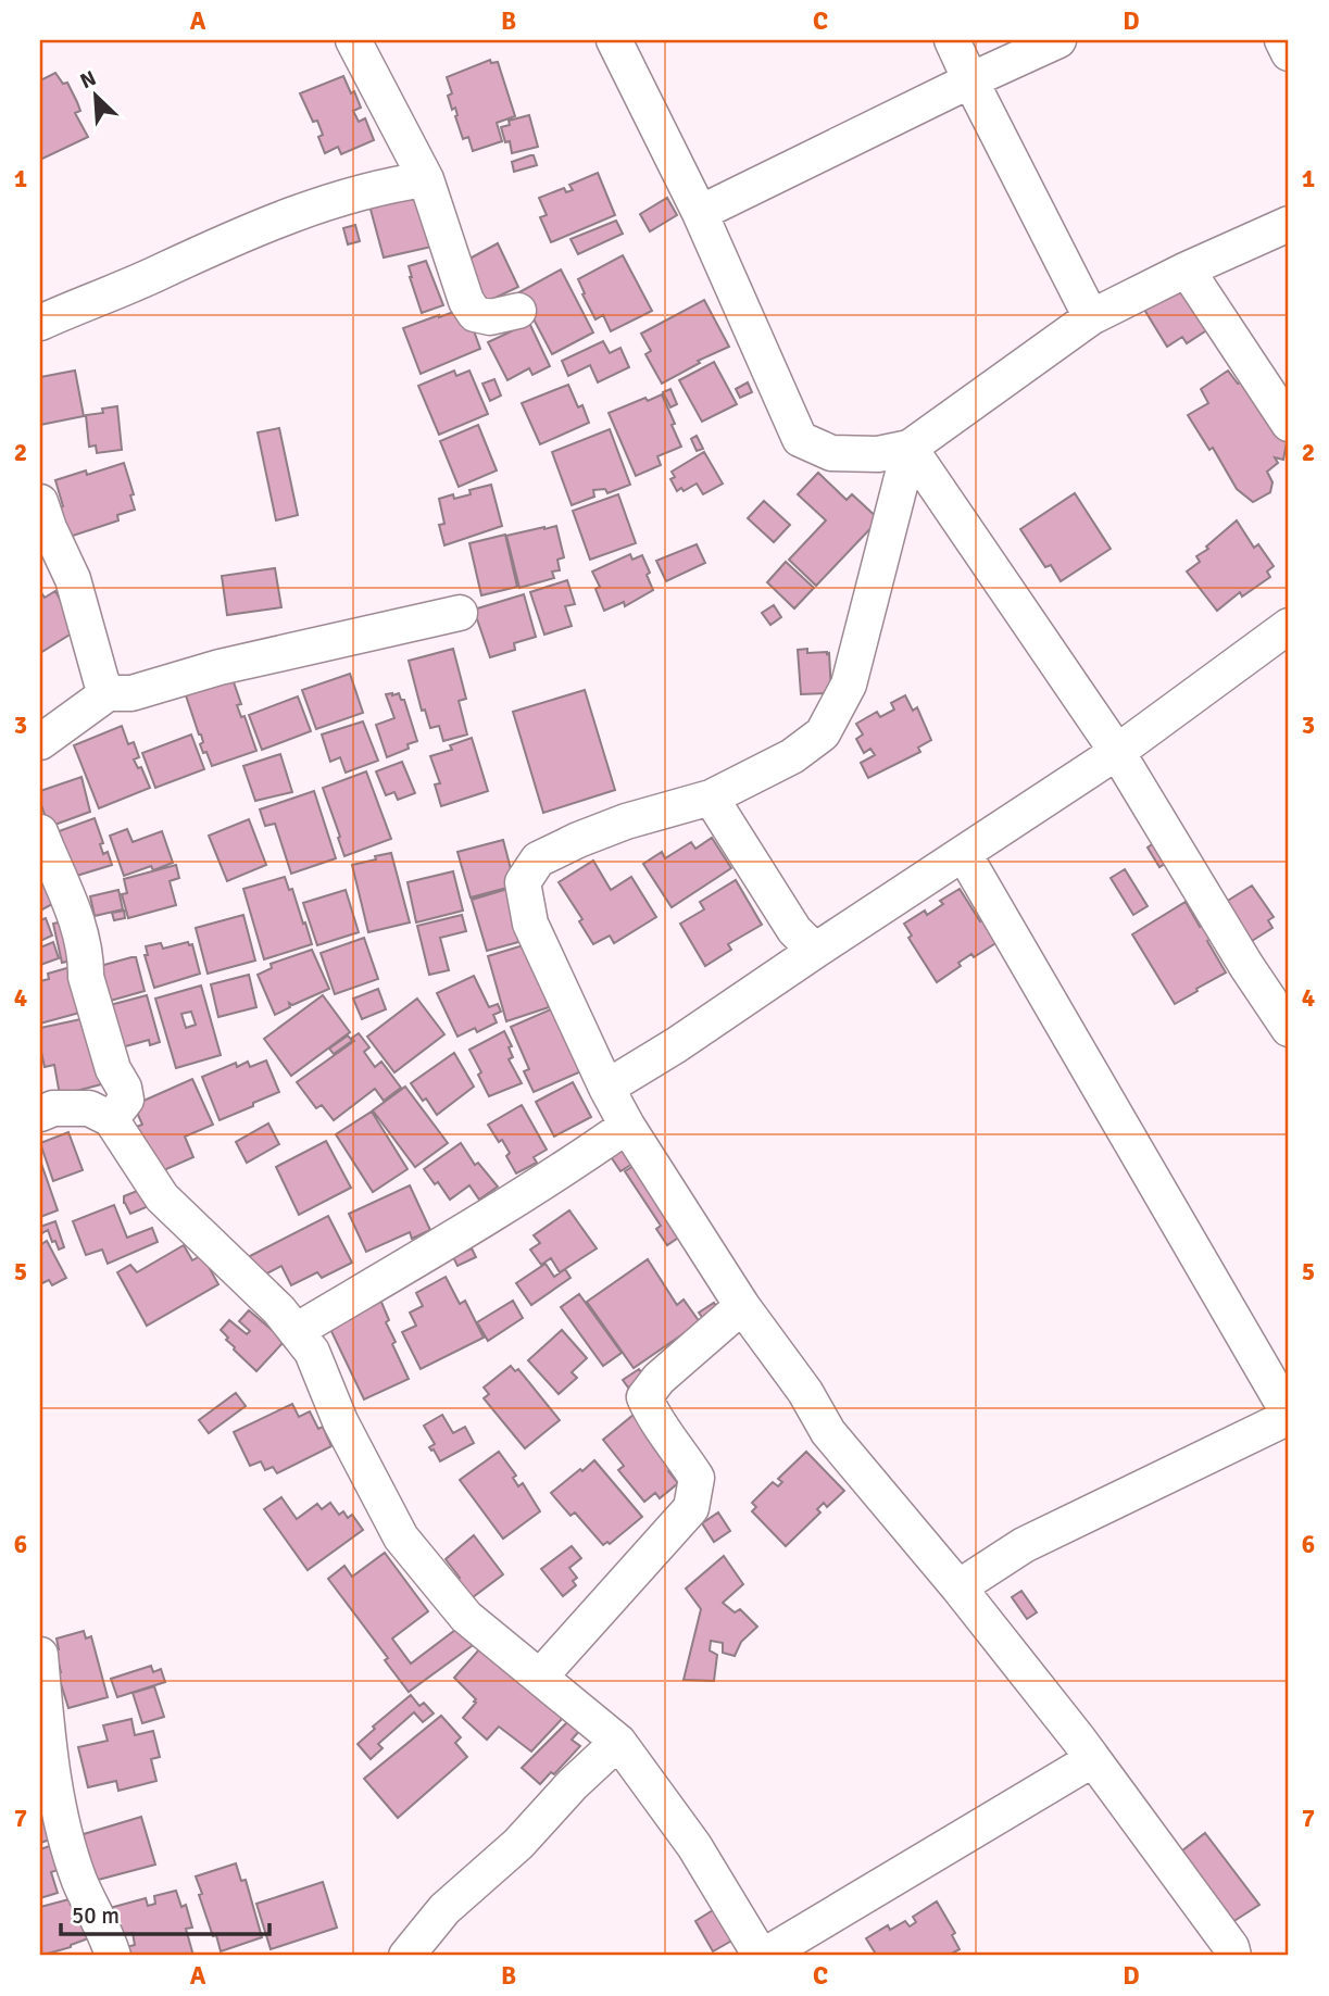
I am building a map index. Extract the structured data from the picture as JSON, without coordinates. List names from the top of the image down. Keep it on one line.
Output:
{"scale_bar":"50 m","north":"top left","grid":{"columns":["A","B","C","D"],"rows":["1","2","3","4","5","6","7"]}}
